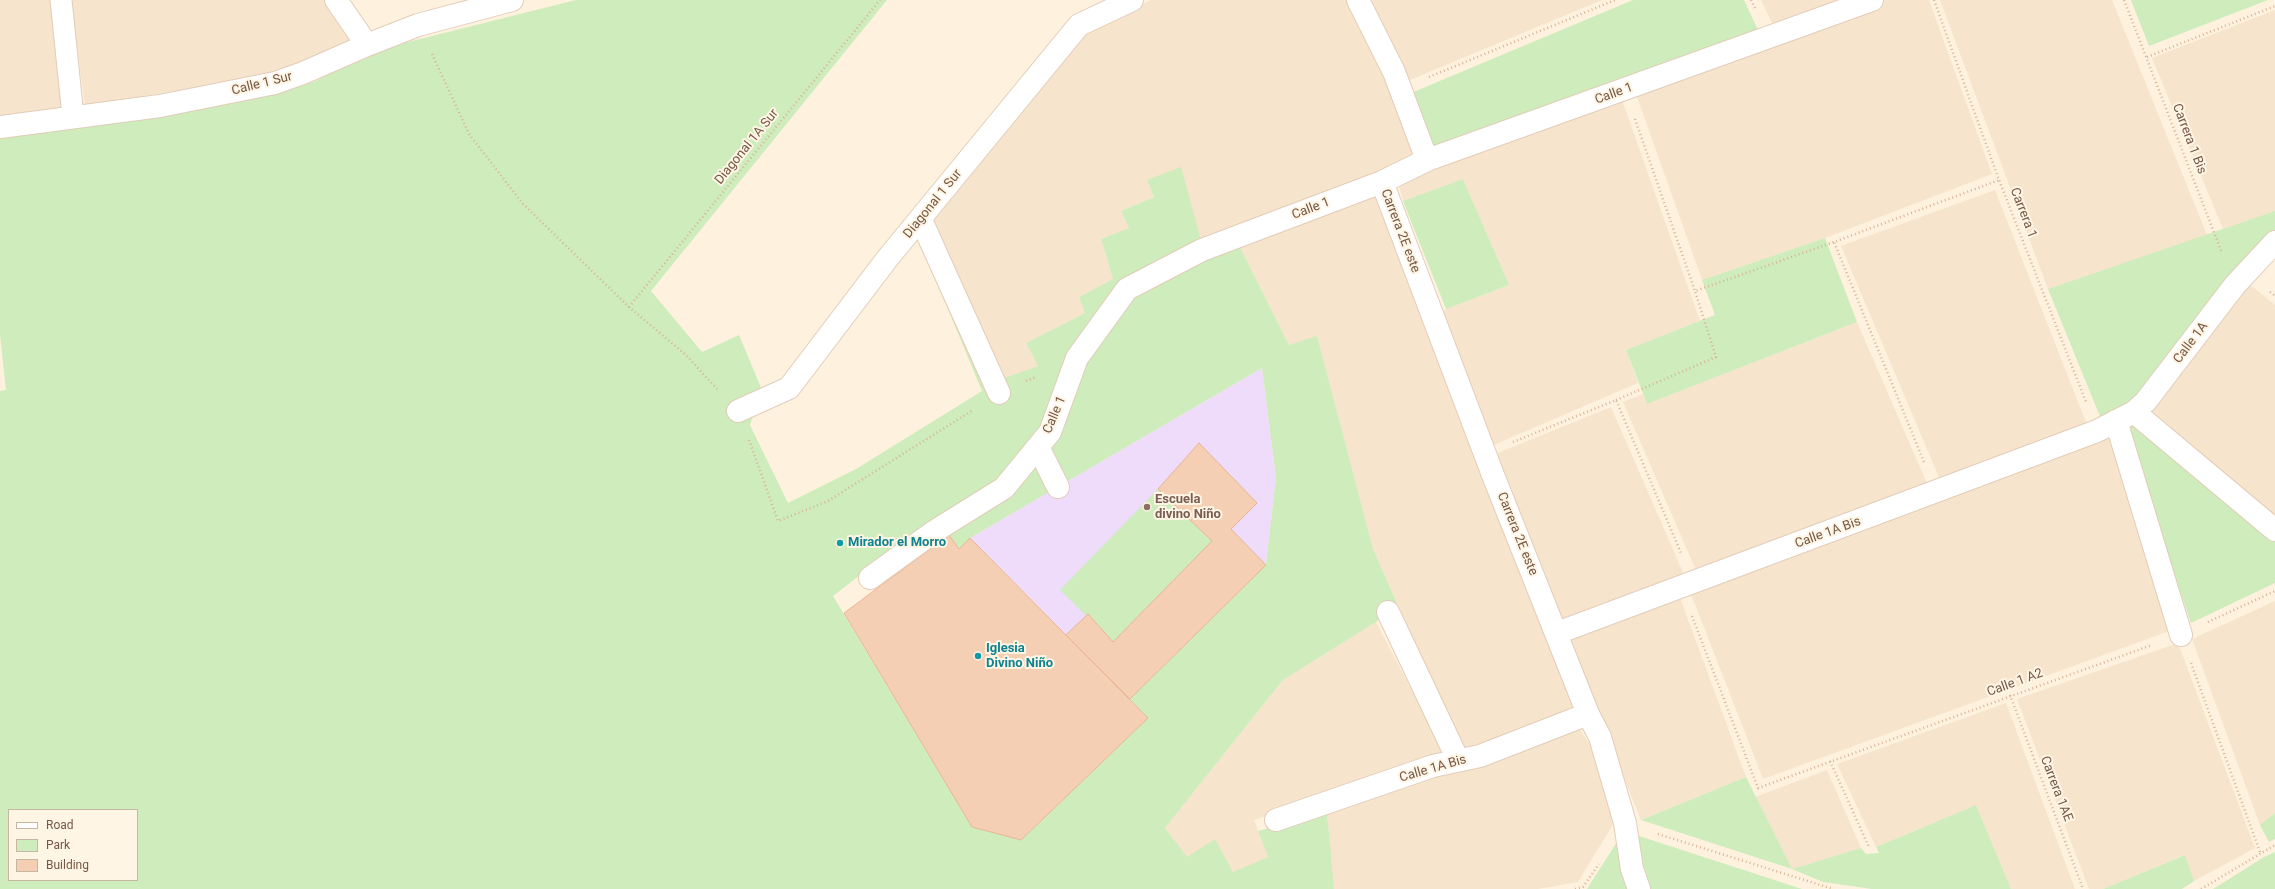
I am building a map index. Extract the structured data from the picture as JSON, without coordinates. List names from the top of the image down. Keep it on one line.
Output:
{"streets":{"street":["Calle 1 Sur","Calle 1","Diagonal 1 Sur","Carrera 2E este","Calle 1A","Calle 1A Bis"],"path":["Carrera 1 Bis","Diagonal 1A Sur","Carrera 1","Calle 1 A2","Carrera 1AE"]},"crossings":[["Calle 1","Carrera 2E este"],["Carrera 1 Bis","Calle 1A"],["Carrera 1","Calle 1A"],["Carrera 1","Calle 1A Bis"],["Carrera 2E este","Calle 1A Bis"],["Calle 1A","Calle 1A Bis"],["Calle 1A Bis","Calle 1 A2"],["Calle 1 A2","Carrera 1AE"]],"places":["Escuela divino Niño","Mirador el Morro","Iglesia Divino Niño"],"legend":["Road","Park","Building"]}
